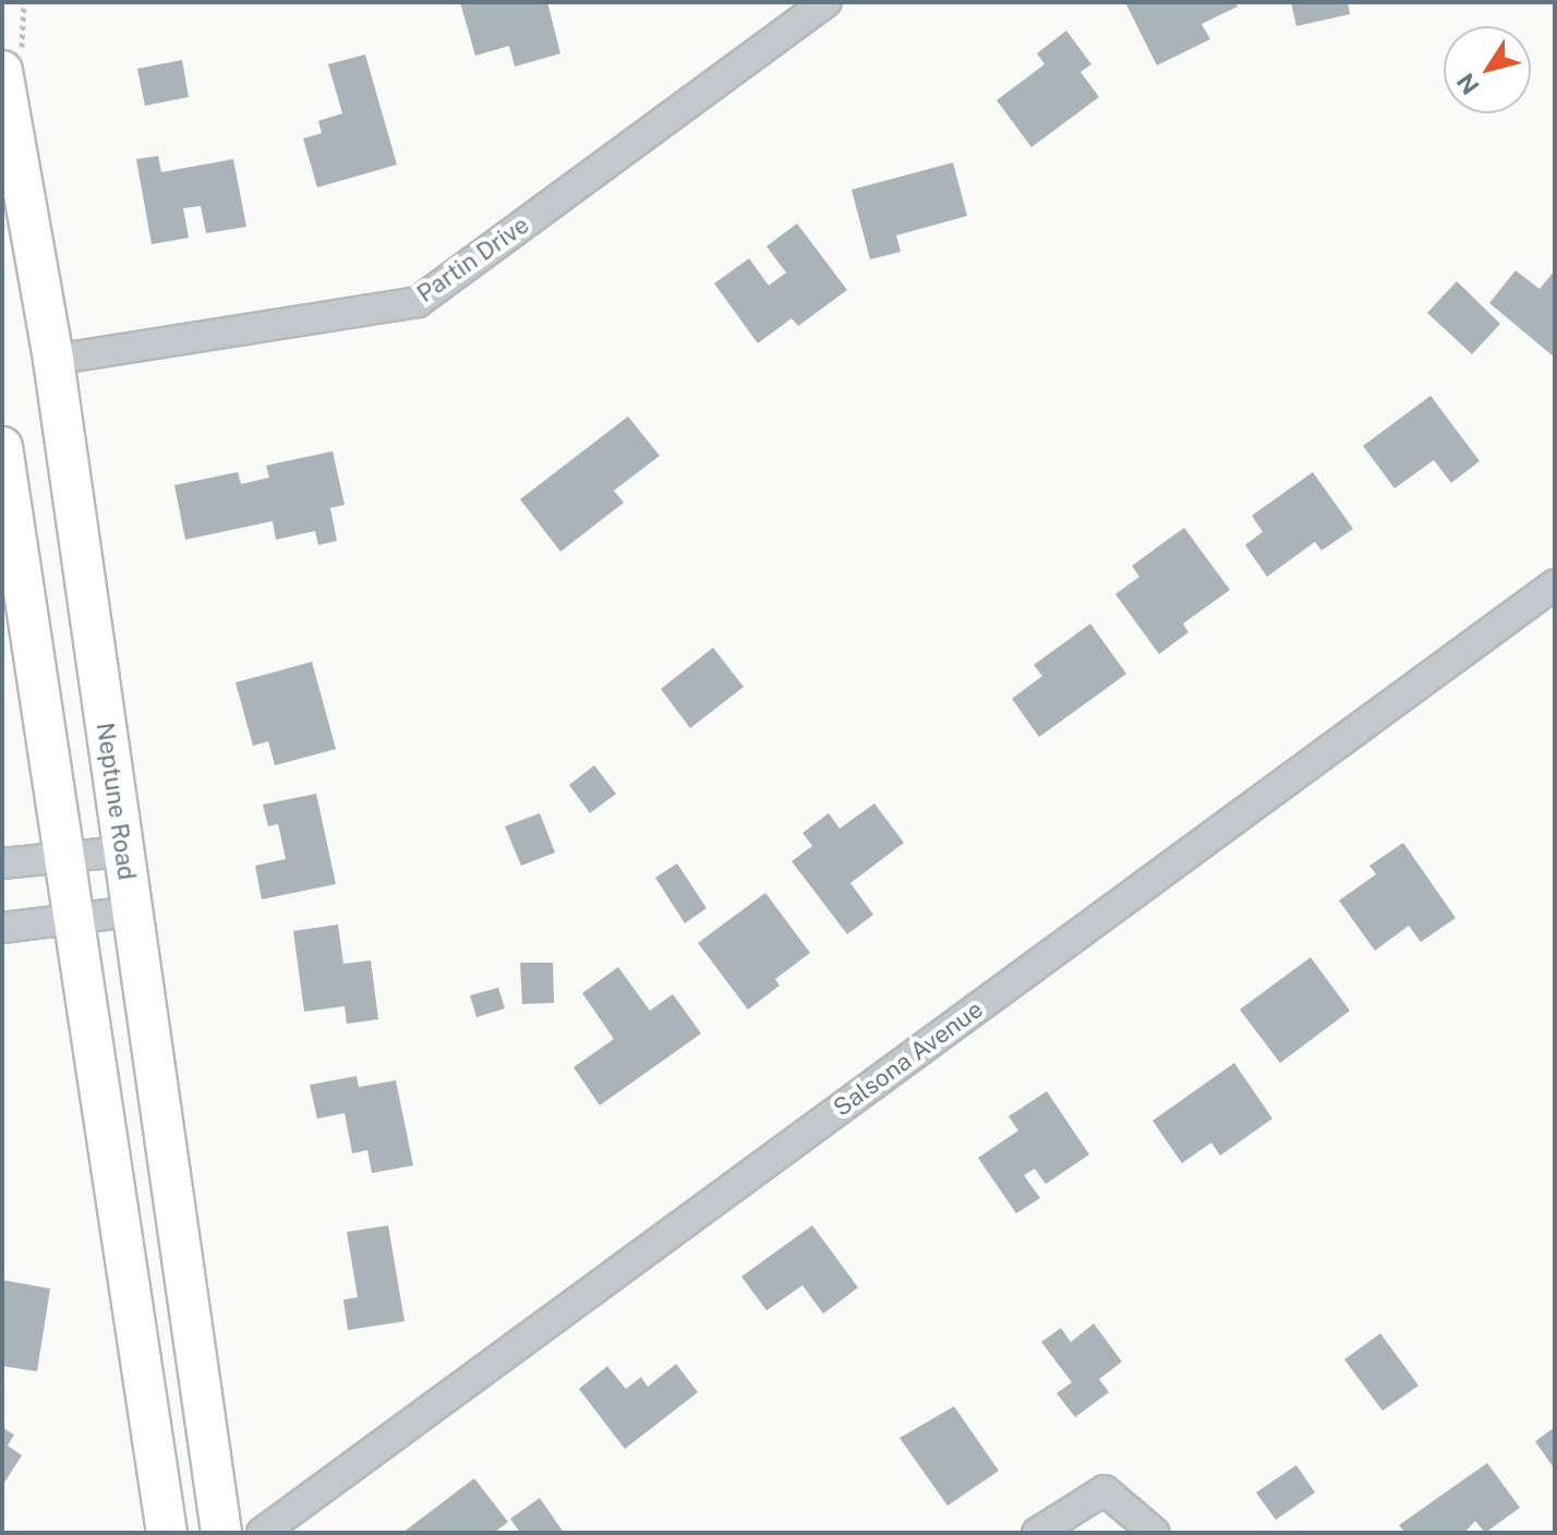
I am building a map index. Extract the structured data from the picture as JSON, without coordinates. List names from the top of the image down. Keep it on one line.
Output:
{"streets":{"main road":["Neptune Road"],"street":["Partin Drive","Salsona Avenue"]},"crossings":[["Partin Drive","Neptune Road"]],"north":"bottom left"}
